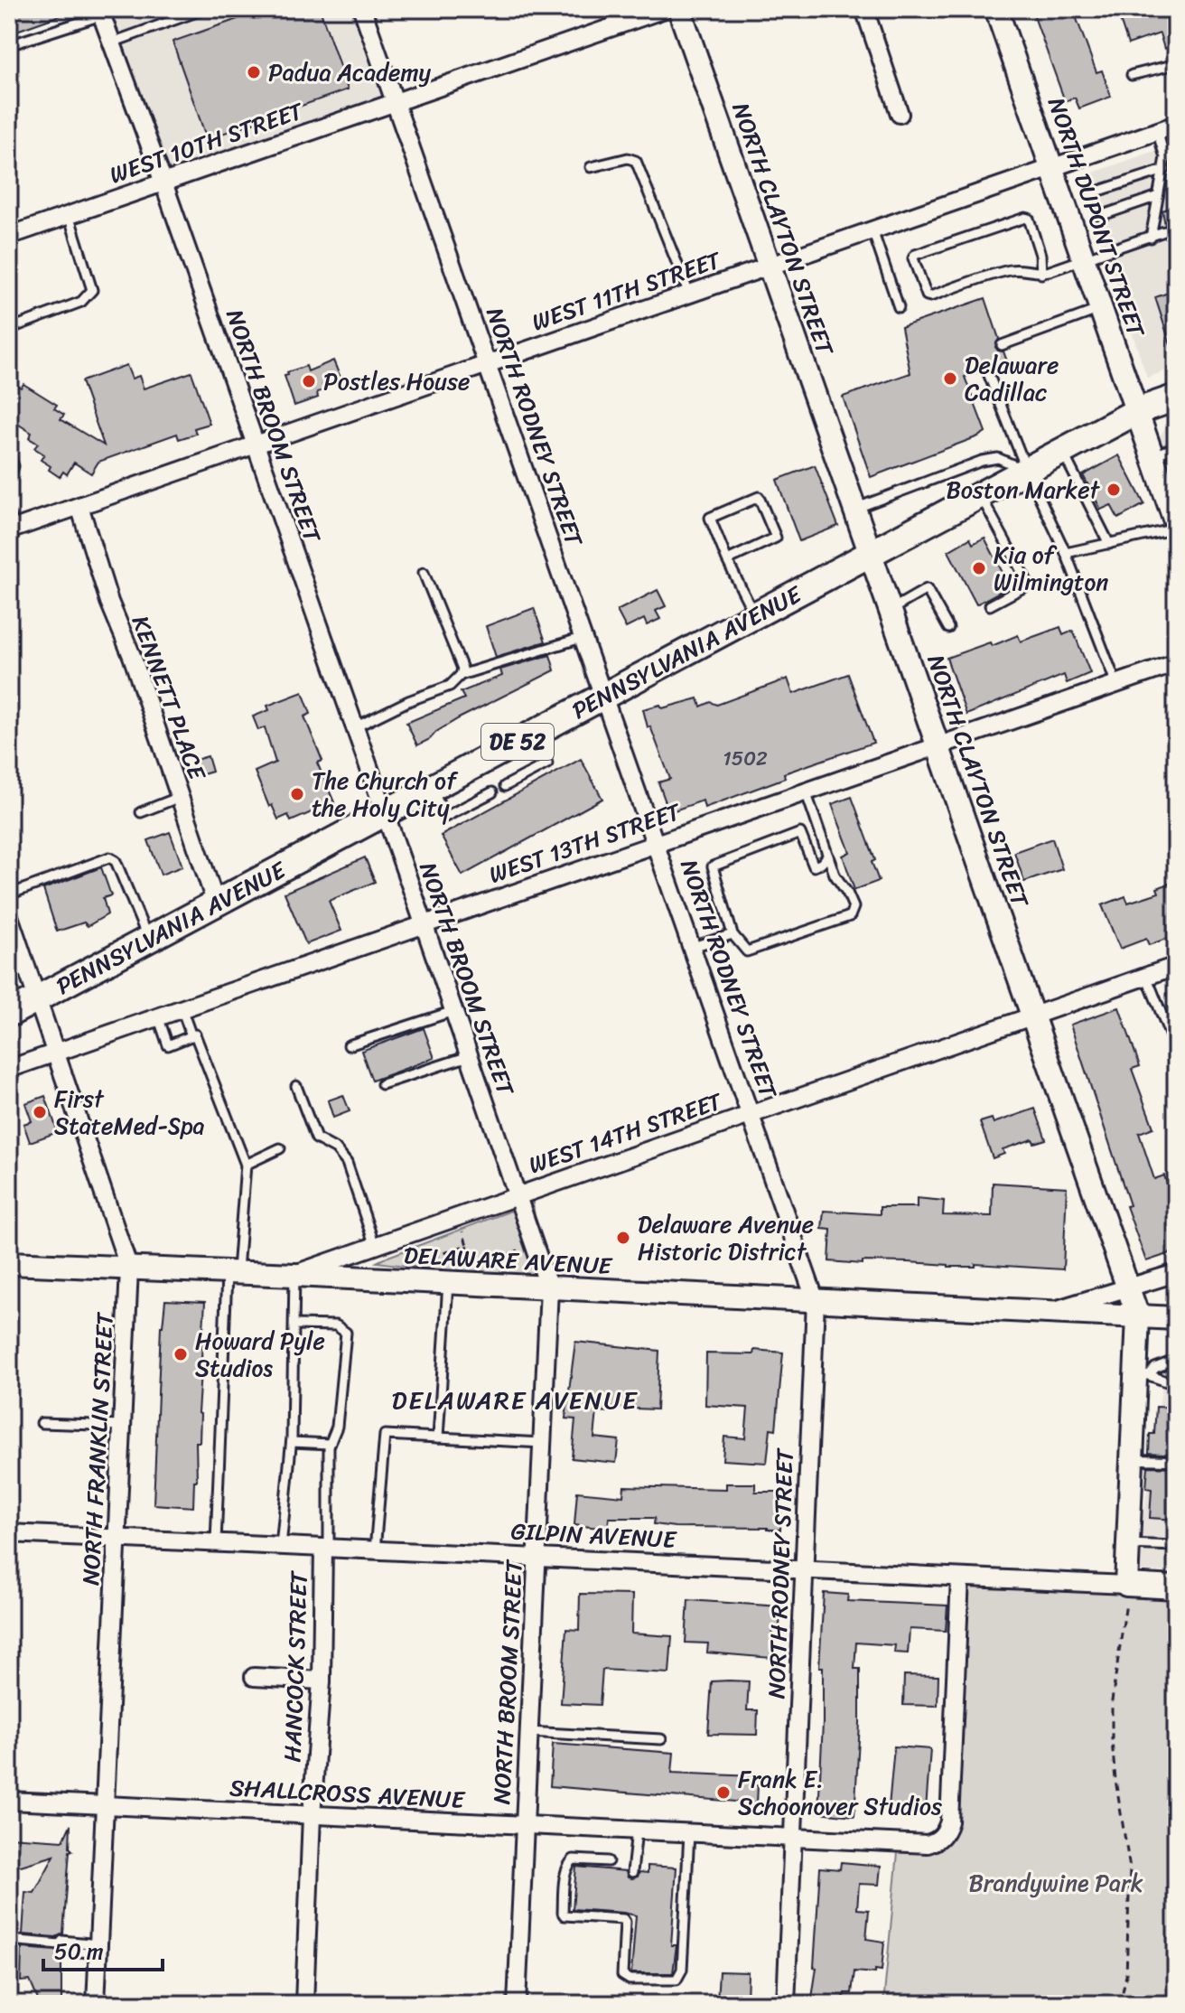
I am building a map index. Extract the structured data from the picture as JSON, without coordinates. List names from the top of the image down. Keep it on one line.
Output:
{"streets":{"main road":["PENNSYLVANIA AVENUE","DE 52"],"street":["WEST 10TH STREET","NORTH DUPONT STREET","NORTH CLAYTON STREET","WEST 11TH STREET","NORTH BROOM STREET","NORTH RODNEY STREET","KENNETT PLACE","WEST 13TH STREET","WEST 14TH STREET","DELAWARE AVENUE","NORTH FRANKLIN STREET","GILPIN AVENUE","HANCOCK STREET","SHALLCROSS AVENUE"]},"crossings":[["WEST 10TH STREET","NORTH BROOM STREET"],["WEST 10TH STREET","NORTH RODNEY STREET"],["NORTH DUPONT STREET","WEST 11TH STREET"],["NORTH DUPONT STREET","PENNSYLVANIA AVENUE"],["NORTH CLAYTON STREET","WEST 11TH STREET"],["NORTH CLAYTON STREET","PENNSYLVANIA AVENUE"],["NORTH CLAYTON STREET","WEST 13TH STREET"],["NORTH CLAYTON STREET","WEST 14TH STREET"],["NORTH CLAYTON STREET","DELAWARE AVENUE"],["NORTH CLAYTON STREET","GILPIN AVENUE"],["WEST 11TH STREET","NORTH BROOM STREET"],["WEST 11TH STREET","NORTH RODNEY STREET"],["WEST 11TH STREET","KENNETT PLACE"],["NORTH BROOM STREET","PENNSYLVANIA AVENUE"],["NORTH BROOM STREET","WEST 13TH STREET"],["NORTH BROOM STREET","WEST 14TH STREET"],["NORTH BROOM STREET","DELAWARE AVENUE"],["NORTH BROOM STREET","GILPIN AVENUE"],["NORTH BROOM STREET","SHALLCROSS AVENUE"],["NORTH RODNEY STREET","PENNSYLVANIA AVENUE"],["NORTH RODNEY STREET","WEST 13TH STREET"],["NORTH RODNEY STREET","WEST 14TH STREET"],["NORTH RODNEY STREET","DELAWARE AVENUE"],["NORTH RODNEY STREET","GILPIN AVENUE"],["NORTH RODNEY STREET","SHALLCROSS AVENUE"],["PENNSYLVANIA AVENUE","KENNETT PLACE"],["PENNSYLVANIA AVENUE","NORTH FRANKLIN STREET"],["WEST 13TH STREET","NORTH FRANKLIN STREET"],["WEST 14TH STREET","DELAWARE AVENUE"],["DELAWARE AVENUE","NORTH FRANKLIN STREET"],["NORTH FRANKLIN STREET","GILPIN AVENUE"],["NORTH FRANKLIN STREET","SHALLCROSS AVENUE"],["GILPIN AVENUE","HANCOCK STREET"],["GILPIN AVENUE","SHALLCROSS AVENUE"],["HANCOCK STREET","SHALLCROSS AVENUE"]],"districts":["DELAWARE AVENUE"],"parks":["Brandywine Park"],"places":["Padua Academy","Delaware Cadillac","Postles House","Boston Market","Kia of Wilmington","The Church of the Holy City","First StateMed-Spa","Delaware Avenue Historic District","Howard Pyle Studios","Frank E. Schoonover Studios"],"house_numbers":["1502"],"scale_bar":"50 m"}
